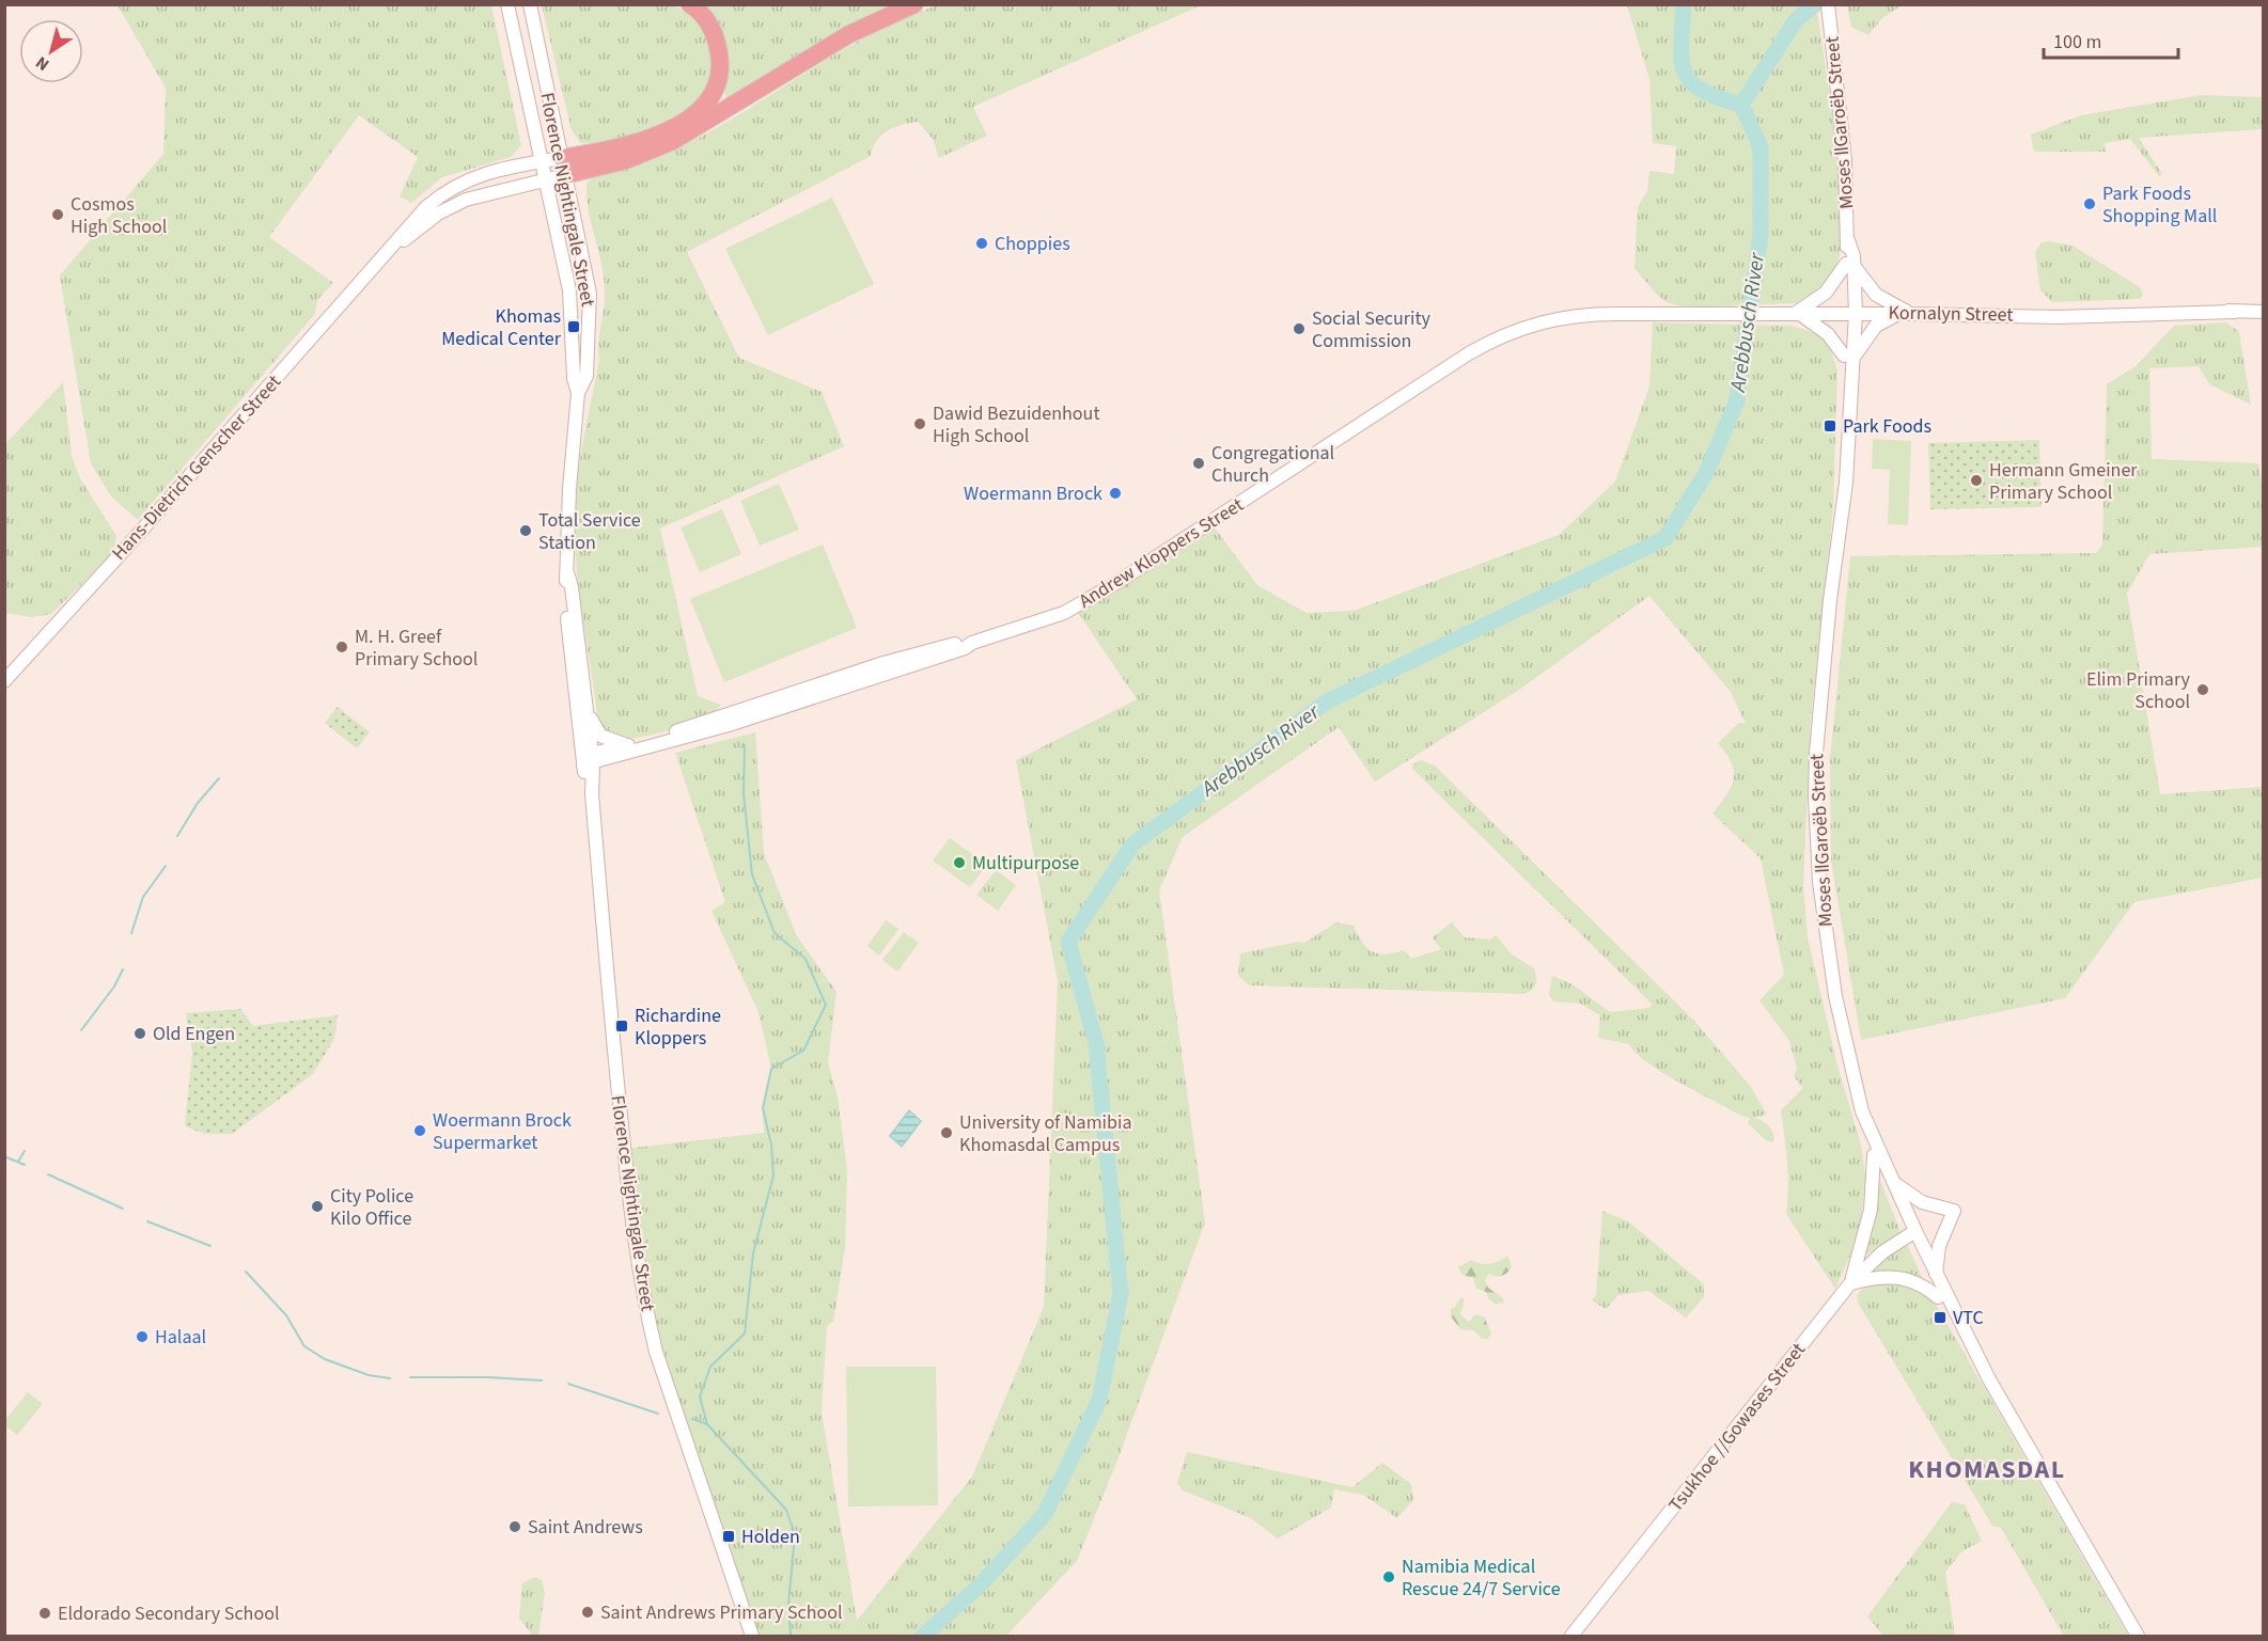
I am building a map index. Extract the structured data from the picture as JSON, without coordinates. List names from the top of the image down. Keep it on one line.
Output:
{"streets":{"main road":["Moses ǁGaroëb Street","Florence Nightingale Street","Kornalyn Street","Hans-Dietrich Genscher Street","Andrew Kloppers Street","Tsukhoe //Gowases Street"]},"crossings":[["Moses ǁGaroëb Street","Kornalyn Street"],["Moses ǁGaroëb Street","Tsukhoe //Gowases Street"],["Florence Nightingale Street","Hans-Dietrich Genscher Street"],["Florence Nightingale Street","Andrew Kloppers Street"]],"districts":["KHOMASDAL"],"water":["Arebbusch River"],"places":{"other":["Park Foods Shopping Mall","Cosmos High School","Choppies","Social Security Commission","Dawid Bezuidenhout High School","Congregational Church","Hermann Gmeiner Primary School","Woermann Brock","Total Service Station","M. H. Greef Primary School","Elim Primary School","Multipurpose","Old Engen","Woermann Brock Supermarket","University of Namibia Khomasdal Campus","City Police Kilo Office","Halaal","Saint Andrews","Namibia Medical Rescue 24/7 Service","Saint Andrews Primary School","Eldorado Secondary School"],"transit":["Khomas Medical Center","Park Foods","Richardine Kloppers","VTC","Holden"]},"scale_bar":"100 m","north":"bottom left"}
